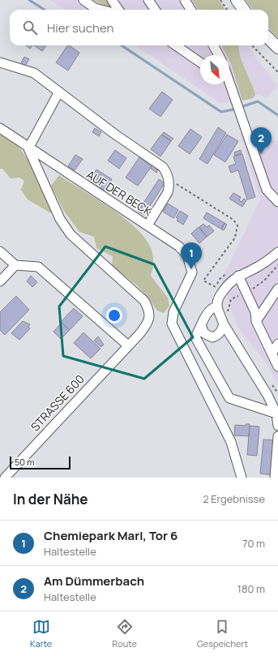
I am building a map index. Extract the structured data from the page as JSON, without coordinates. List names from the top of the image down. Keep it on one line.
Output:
{"streets":{"street":["AUF DER BECK","STRASSE 600"]},"crossings":[["AUF DER BECK","STRASSE 600"]],"scale_bar":"50 m","north":"bottom right","page":{"search":"Hier suchen","pins":["2","1"],"scale":"50 m","heading":["In der Nähe","2 Ergebnisse"],"list":[{"mark":"1","name":"Chemiepark Marl, Tor 6","note":"Haltestelle","value":"70 m"},{"mark":"2","name":"Am Dümmerbach","note":"Haltestelle","value":"180 m"}],"nav":["Karte","Route","Gespeichert"]}}
